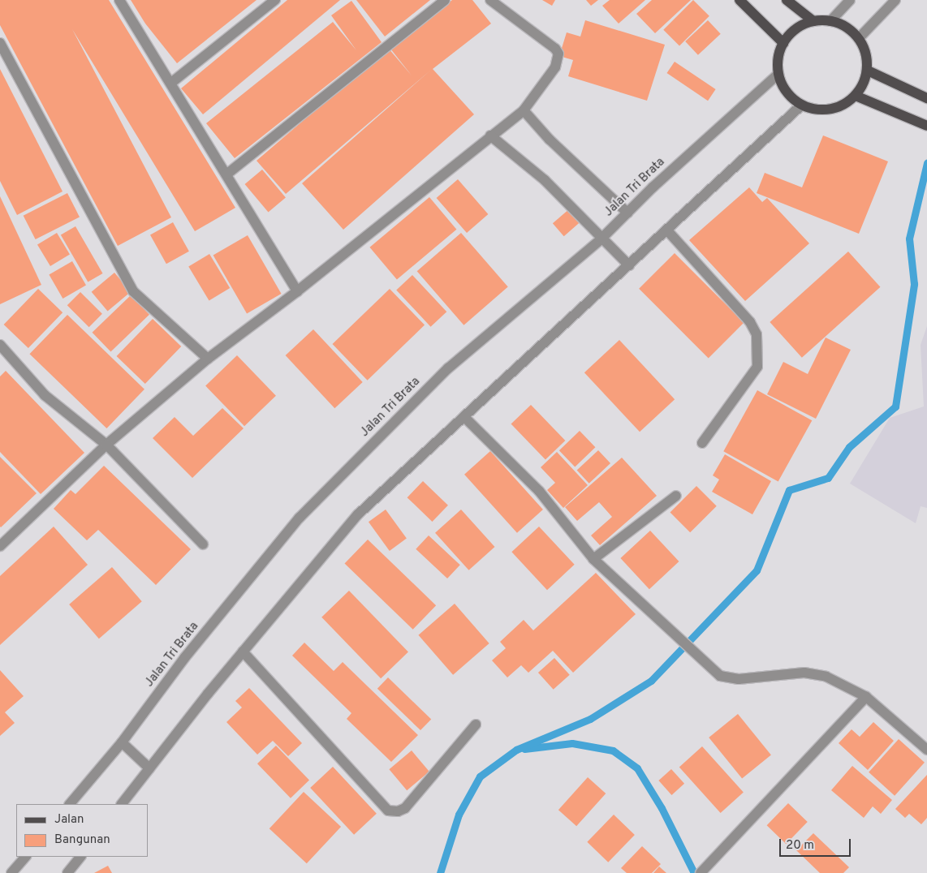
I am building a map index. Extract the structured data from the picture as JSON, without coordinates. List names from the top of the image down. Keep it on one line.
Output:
{"streets":{"street":["Jalan Tri Brata"]},"legend":["Jalan","Bangunan"],"scale_bar":"20 m"}
